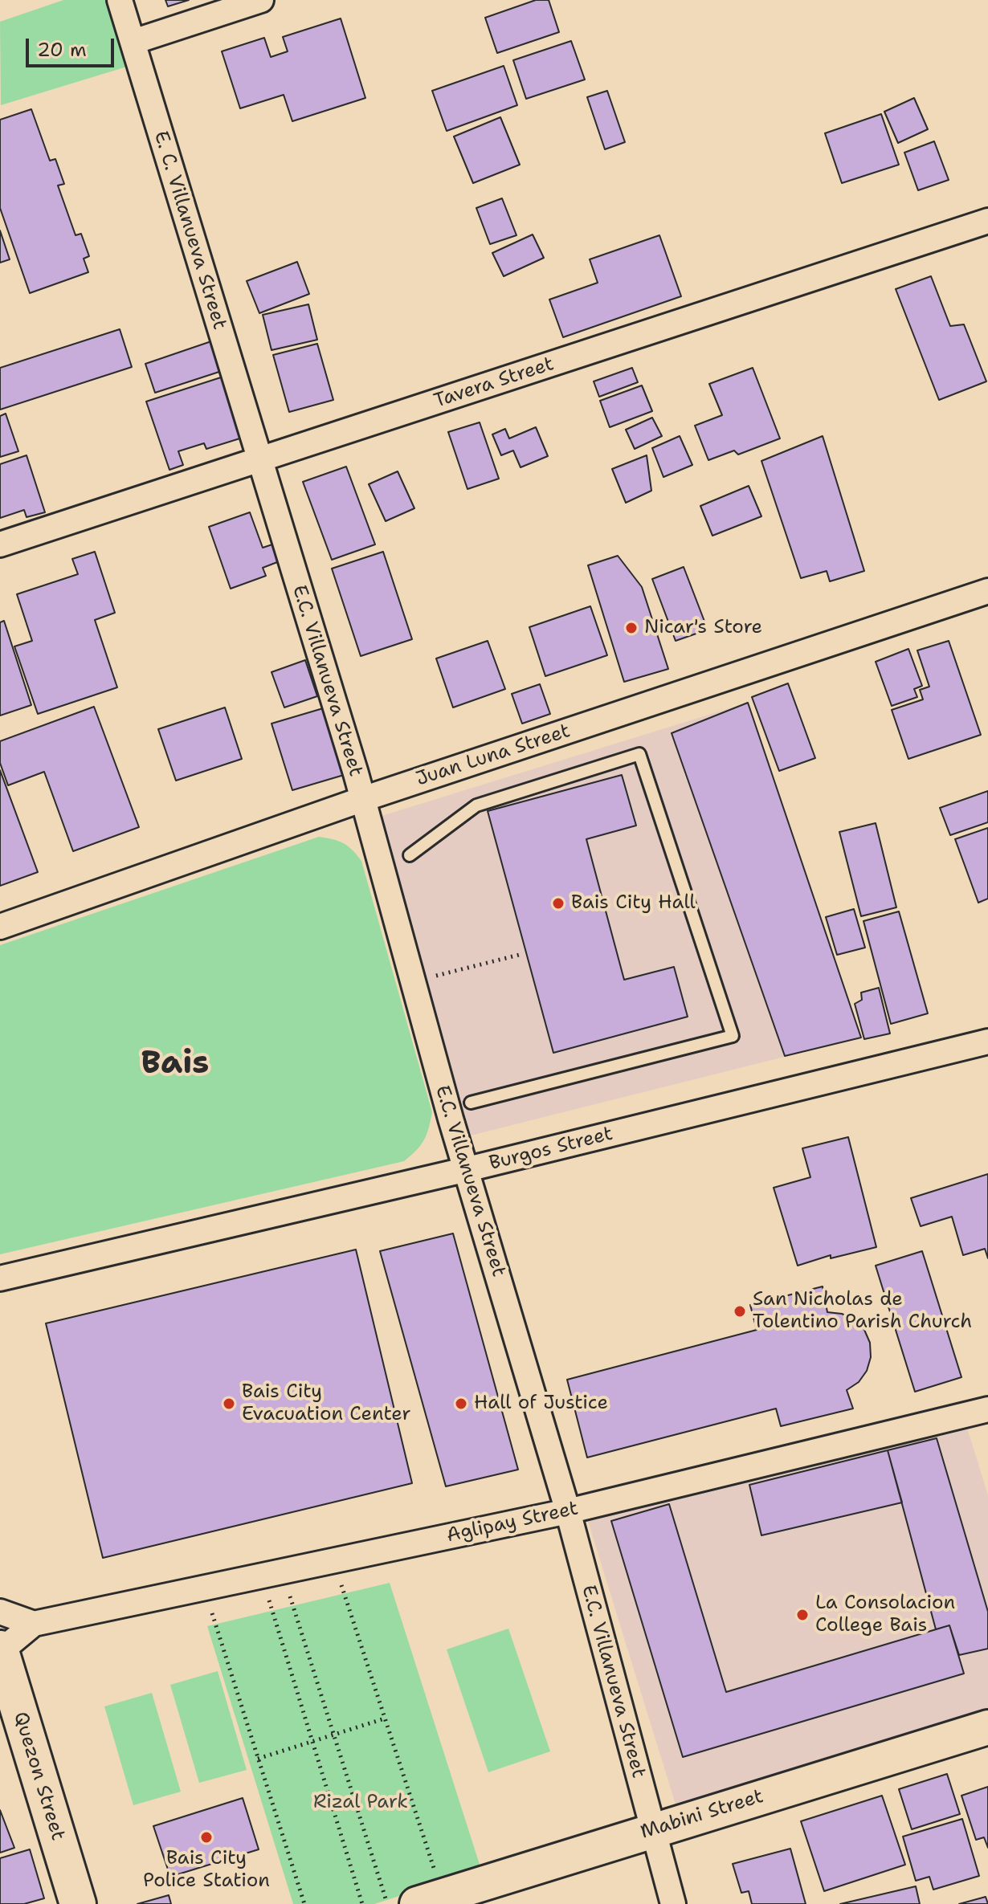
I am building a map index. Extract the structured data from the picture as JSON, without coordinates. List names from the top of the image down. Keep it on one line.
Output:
{"streets":{"highway":["Quezon Street"],"street":["E. C. Villanueva Street","Tavera Street","E.C. Villanueva Street","Juan Luna Street","Burgos Street","Aglipay Street","Mabini Street"]},"crossings":[["E. C. Villanueva Street","Tavera Street"],["E. C. Villanueva Street","E.C. Villanueva Street"],["Tavera Street","E.C. Villanueva Street"],["E.C. Villanueva Street","Juan Luna Street"],["E.C. Villanueva Street","Burgos Street"],["E.C. Villanueva Street","Aglipay Street"],["E.C. Villanueva Street","Mabini Street"],["Aglipay Street","Quezon Street"]],"districts":["Bais"],"parks":["Rizal Park"],"places":["Nicar's Store","Bais City Hall","San Nicholas de Tolentino Parish Church","Bais City Evacuation Center","Hall of Justice","La Consolacion College Bais","Bais City Police Station"],"scale_bar":"20 m"}
